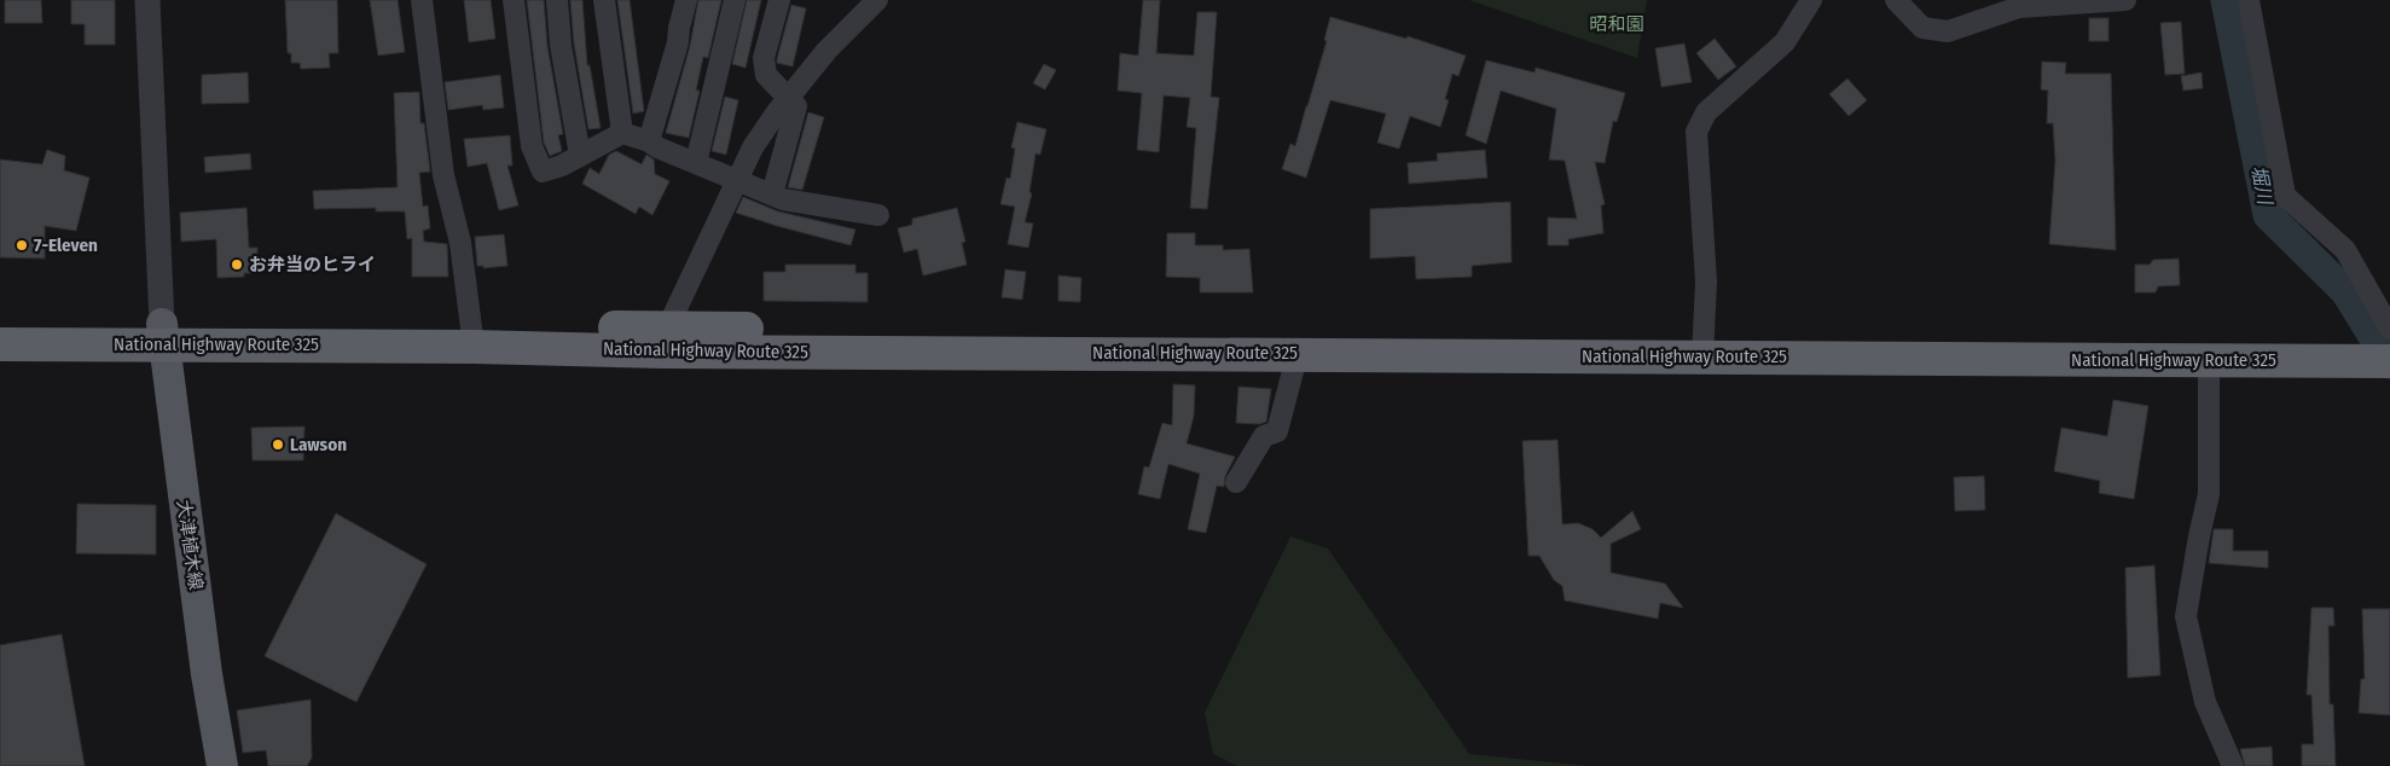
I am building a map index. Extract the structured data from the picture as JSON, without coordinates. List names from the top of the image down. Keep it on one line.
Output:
{"streets":{"highway":["National Highway Route 325"],"main road":["大津植木線"]},"crossings":[["National Highway Route 325","大津植木線"]],"water":["堀川"],"parks":["昭和園"],"places":["7-Eleven","お弁当のヒライ","Lawson"]}
